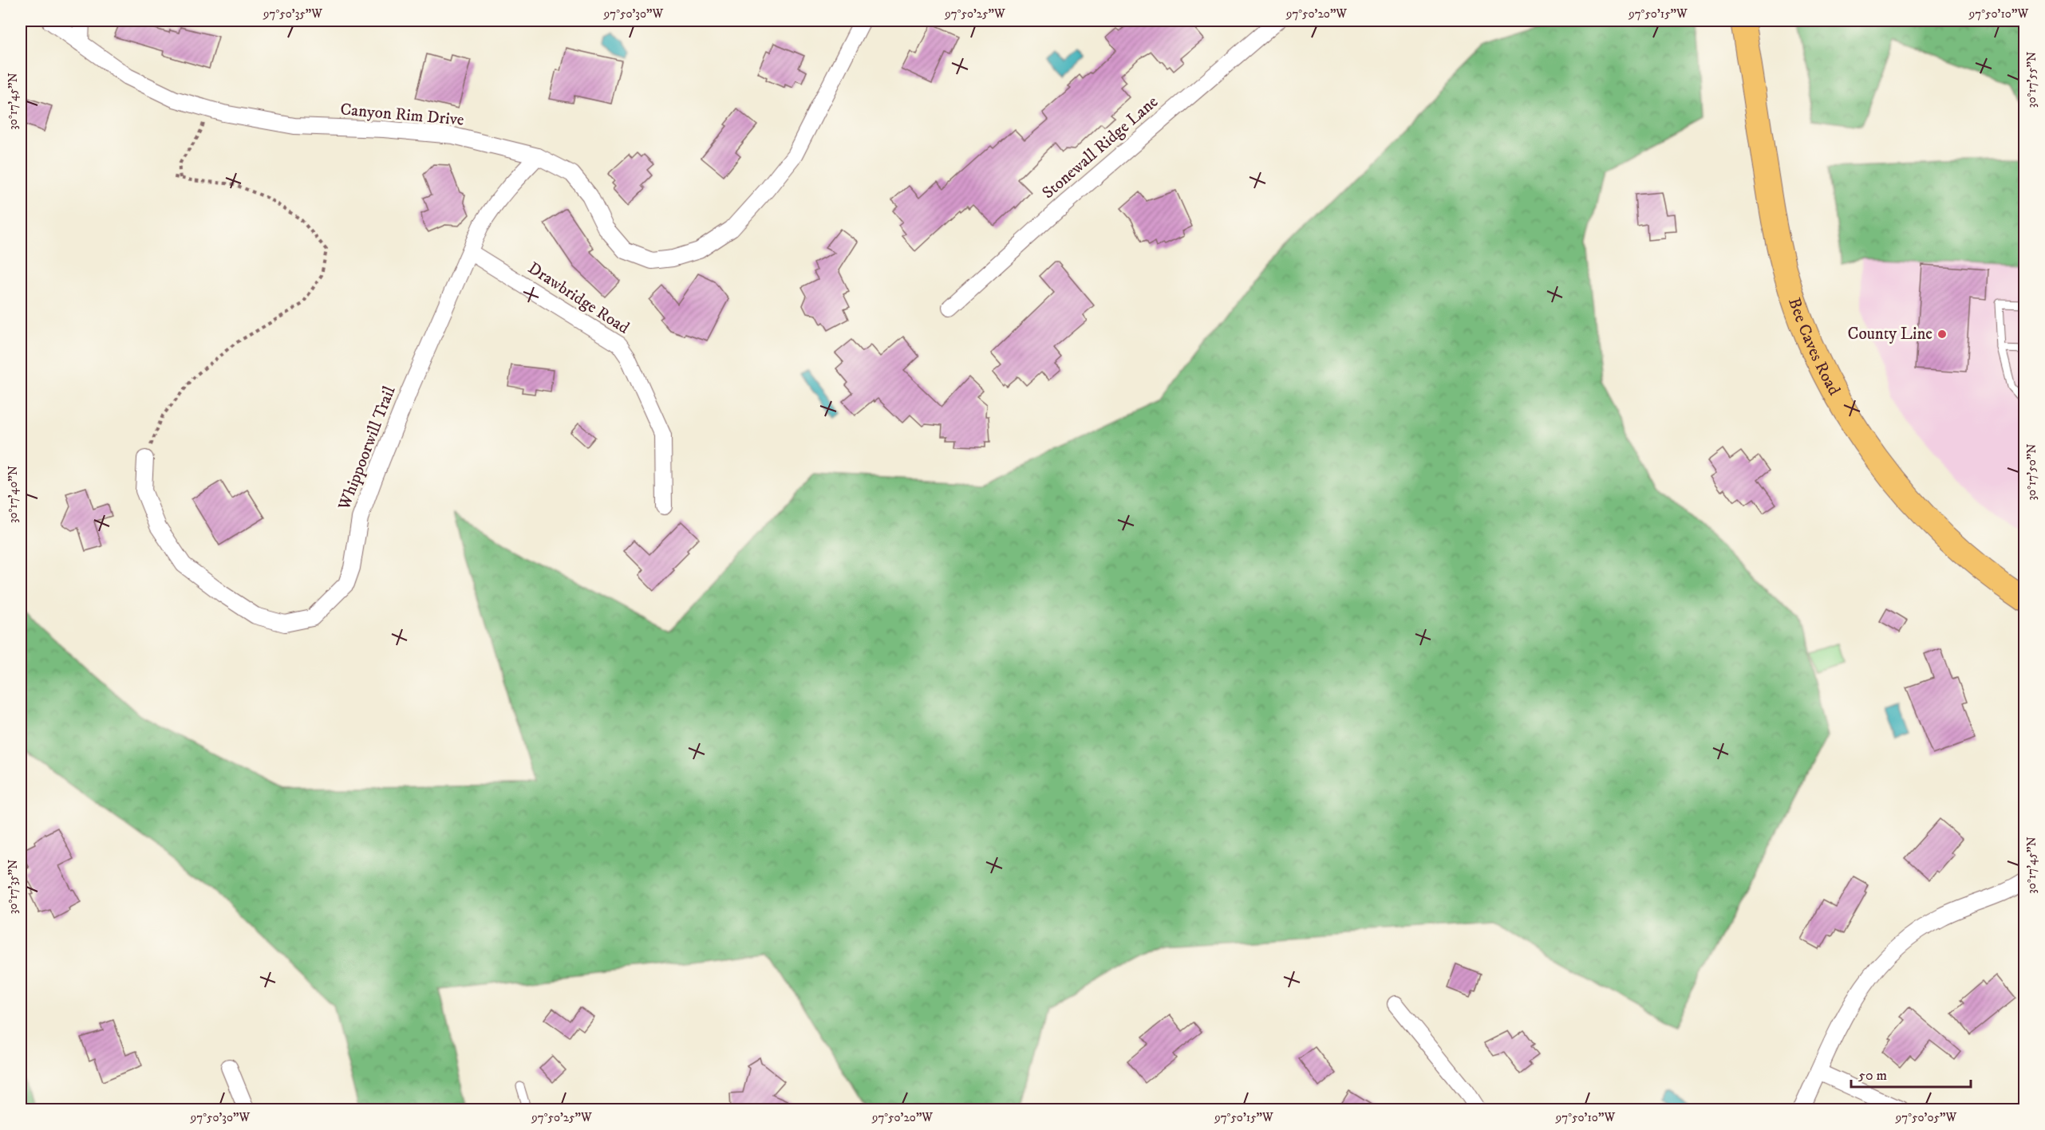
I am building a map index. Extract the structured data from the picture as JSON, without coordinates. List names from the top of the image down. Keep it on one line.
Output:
{"streets":{"main road":["Bee Caves Road"],"street":["Canyon Rim Drive","Stonewall Ridge Lane","Drawbridge Road","Whippoorwill Trail"]},"crossings":[["Canyon Rim Drive","Whippoorwill Trail"],["Drawbridge Road","Whippoorwill Trail"]],"places":["County Line"],"scale_bar":"50 m","coordinates":["97°50'35\"W","97°50'30\"W","97°50'25\"W","97°50'20\"W","97°50'15\"W","97°50'10\"W","30°17'55\"N","30°17'45\"N","30°17'50\"N","30°17'40\"N","30°17'35\"N","97°50'05\"W"]}
